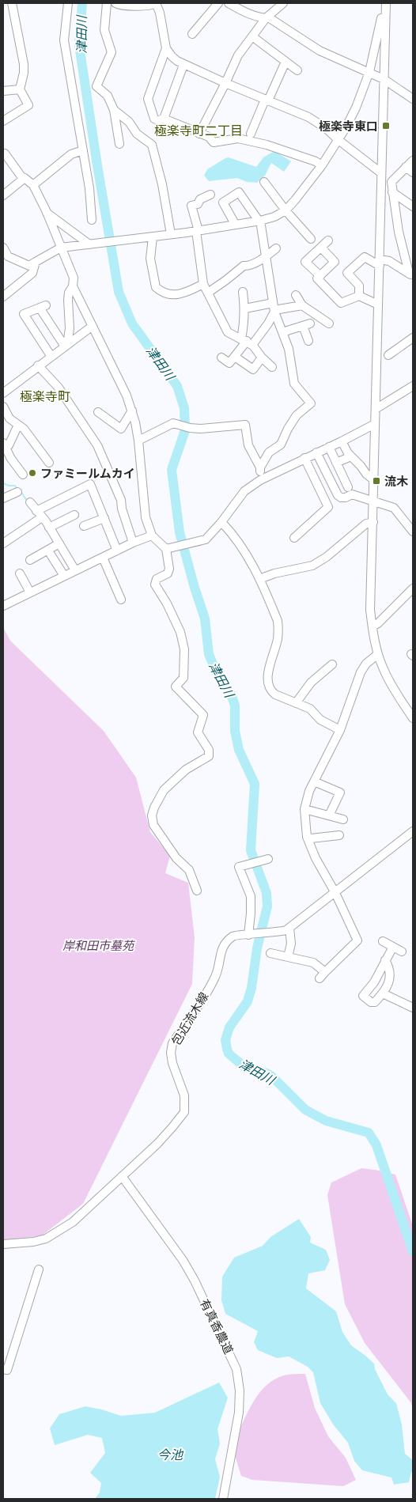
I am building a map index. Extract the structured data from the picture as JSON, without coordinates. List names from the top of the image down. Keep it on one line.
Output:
{"streets":{"street":["包近流木線","有真香農道"]},"crossings":[["包近流木線","有真香農道"]],"districts":["極楽寺町二丁目","極楽寺町"],"water":["津田川","今池"],"parks":["岸和田市墓苑"],"places":{"transit":["極楽寺東口","流木"],"other":["ファミールムカイ"]}}
